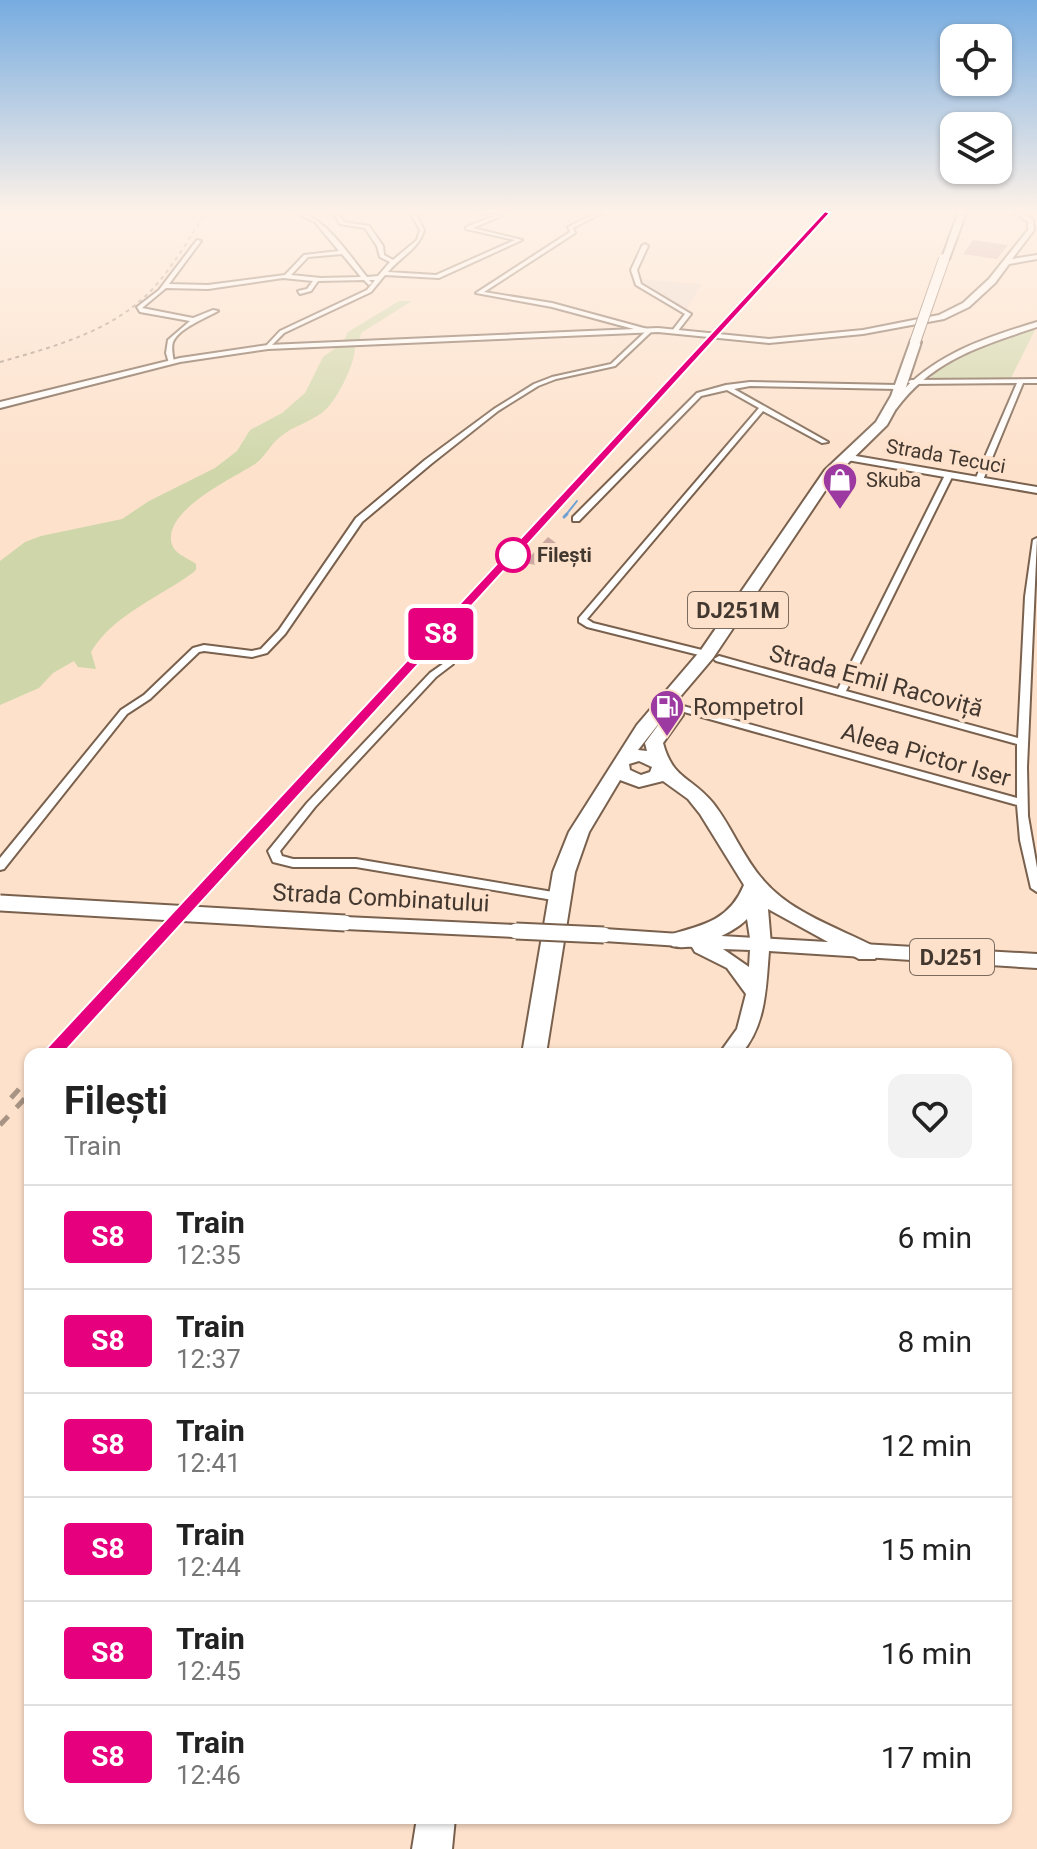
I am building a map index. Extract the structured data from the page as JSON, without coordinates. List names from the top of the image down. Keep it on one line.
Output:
{"streets":{"highway":["DJ251M","DJ251"],"main road":["Strada Tecuci","Strada Combinatului"],"street":["Strada Emil Racoviță","Aleea Pictor Iser"]},"crossings":[["Strada Tecuci","DJ251M"],["DJ251M","Strada Emil Racoviță"],["DJ251M","Aleea Pictor Iser"],["DJ251M","DJ251"],["Strada Combinatului","DJ251"]],"places":{"shop":["Skuba"],"other":["Filești"],"fuel station":["Rompetrol"]},"page":{"on_map":"S8","heading":["Filești","Train"],"list":[{"mark":"S8","name":"Train","note":"12:35","value":"6 min"},{"mark":"S8","name":"Train","note":"12:37","value":"8 min"},{"mark":"S8","name":"Train","note":"12:41","value":"12 min"},{"mark":"S8","name":"Train","note":"12:44","value":"15 min"},{"mark":"S8","name":"Train","note":"12:45","value":"16 min"},{"mark":"S8","name":"Train","note":"12:46","value":"17 min"}]}}
